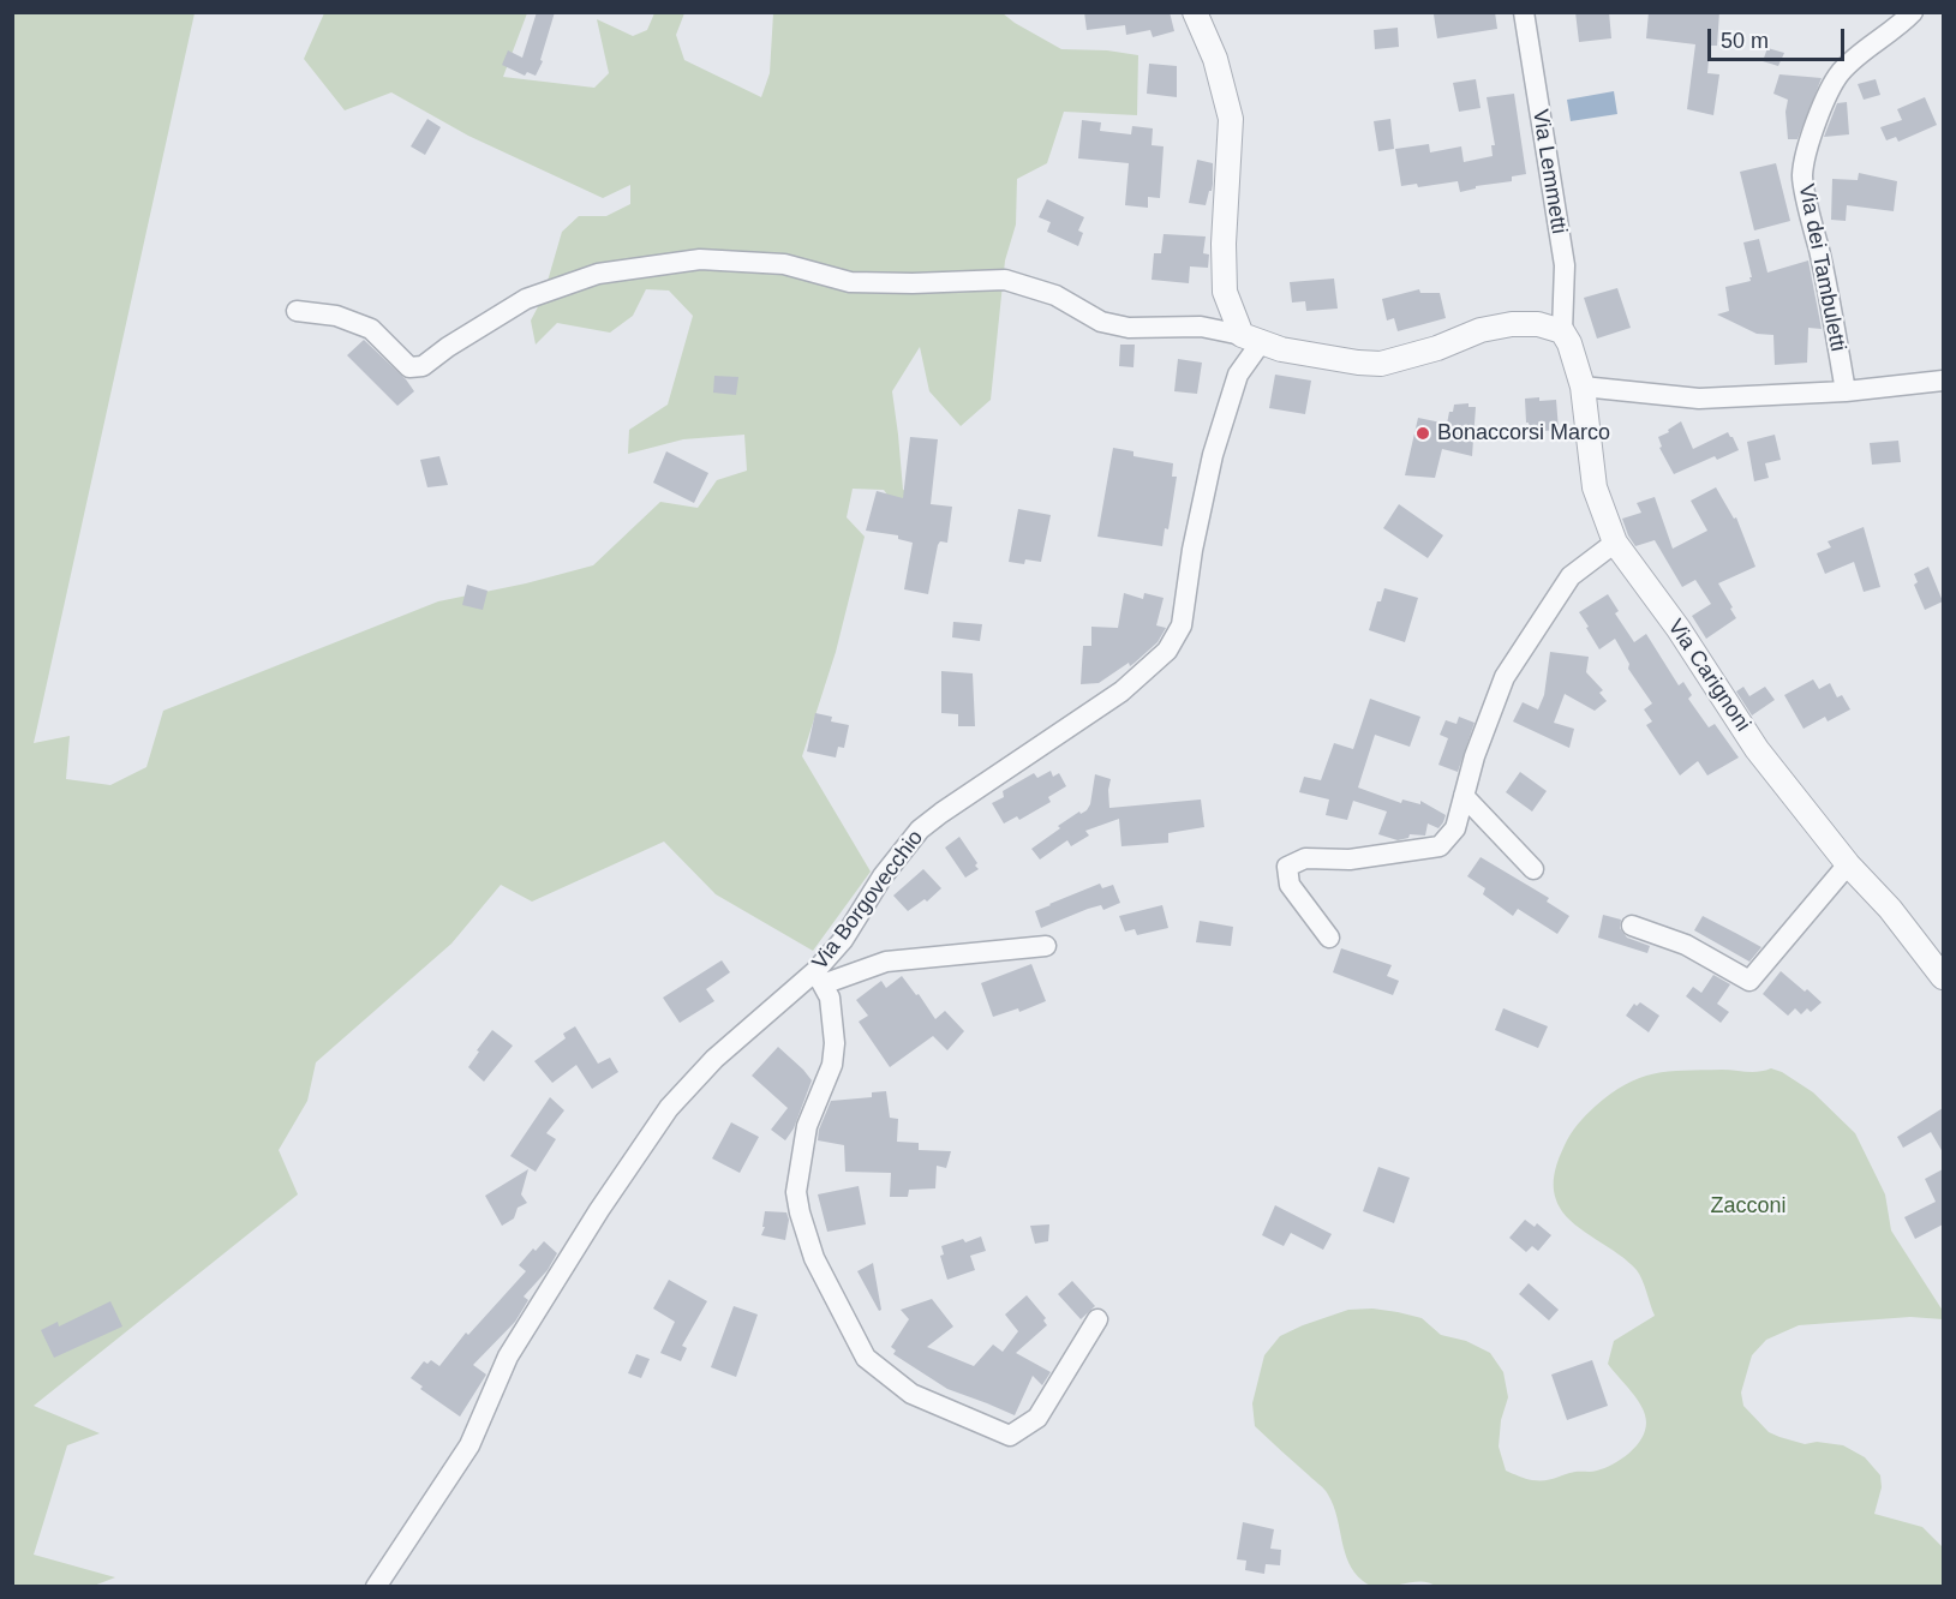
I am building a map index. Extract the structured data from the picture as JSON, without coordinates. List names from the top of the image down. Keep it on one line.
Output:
{"streets":{"street":["Via Lemmetti","Via dei Tambuletti","Via Carignoni","Via Borgovecchio"]},"crossings":[["Via Lemmetti","Via Carignoni"]],"parks":["Zacconi"],"places":["Bonaccorsi Marco"],"scale_bar":"50 m"}
